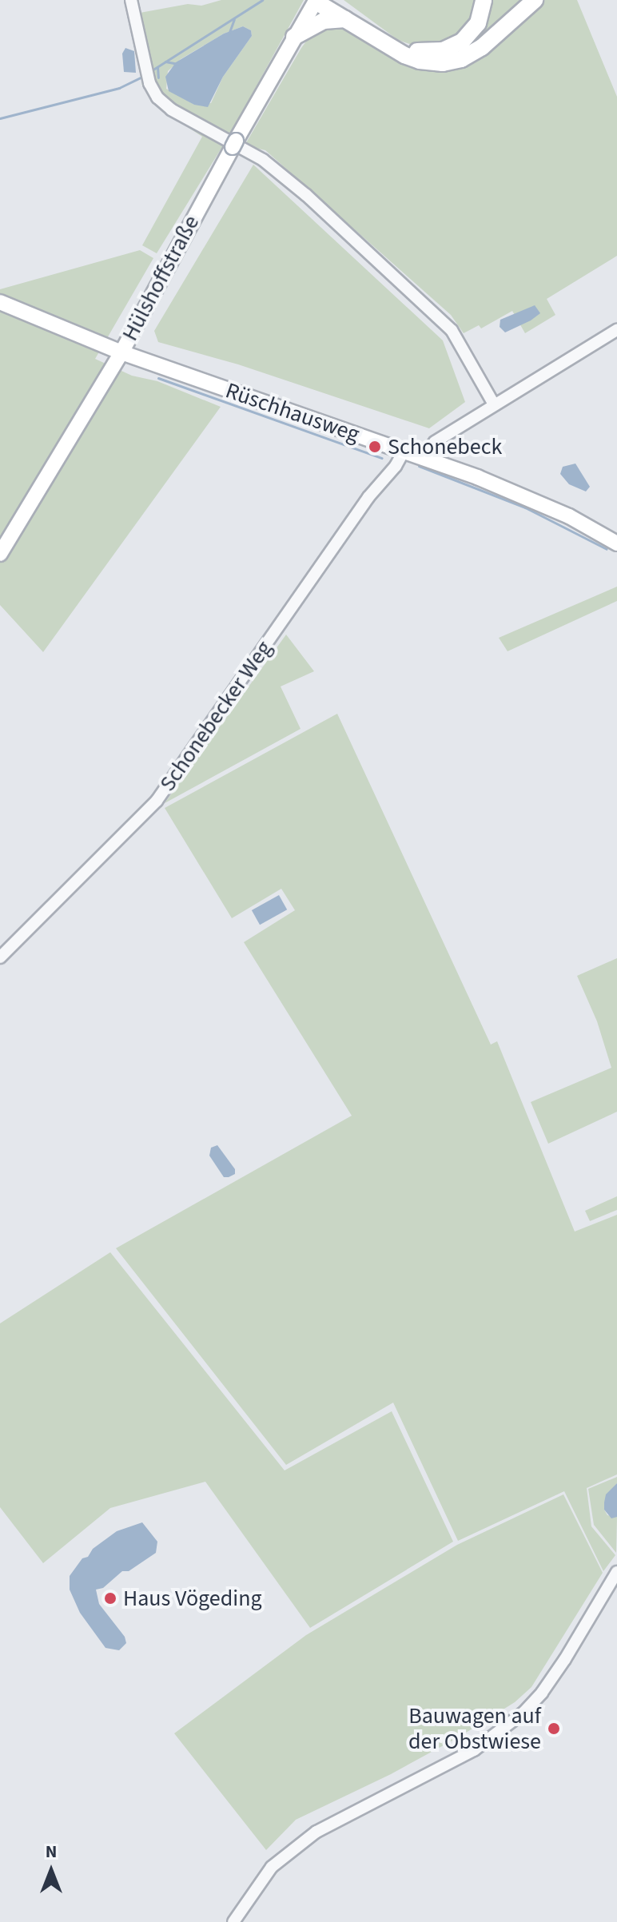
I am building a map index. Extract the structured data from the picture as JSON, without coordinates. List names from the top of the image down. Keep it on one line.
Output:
{"streets":{"main road":["Hülshoffstraße","Rüschhausweg"],"street":["Schonebecker Weg"]},"crossings":[["Hülshoffstraße","Rüschhausweg"],["Rüschhausweg","Schonebecker Weg"]],"places":["Schonebeck","Haus Vögeding","Bauwagen auf der Obstwiese"],"north":"top"}
